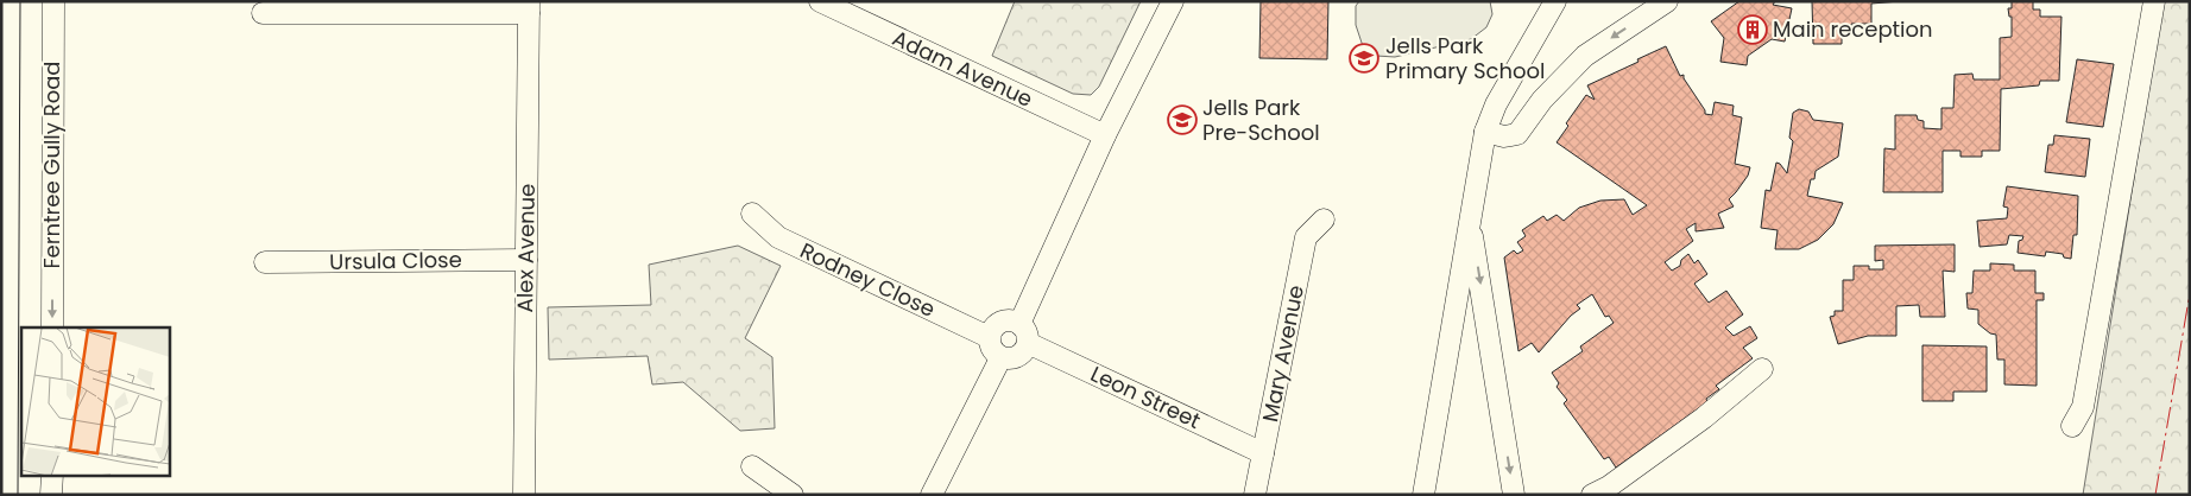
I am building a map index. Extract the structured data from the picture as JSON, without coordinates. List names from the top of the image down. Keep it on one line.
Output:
{"streets":{"street":["Adam Avenue","Ferntree Gully Road","Alex Avenue","Ursula Close","Rodney Close","Mary Avenue","Leon Street"]},"crossings":[["Alex Avenue","Ursula Close"],["Rodney Close","Leon Street"],["Mary Avenue","Leon Street"]],"one_way":["Ferntree Gully Road"],"places":{"building":["Main reception"],"school or university":["Jells Park Primary School","Jells Park Pre-School"]}}
